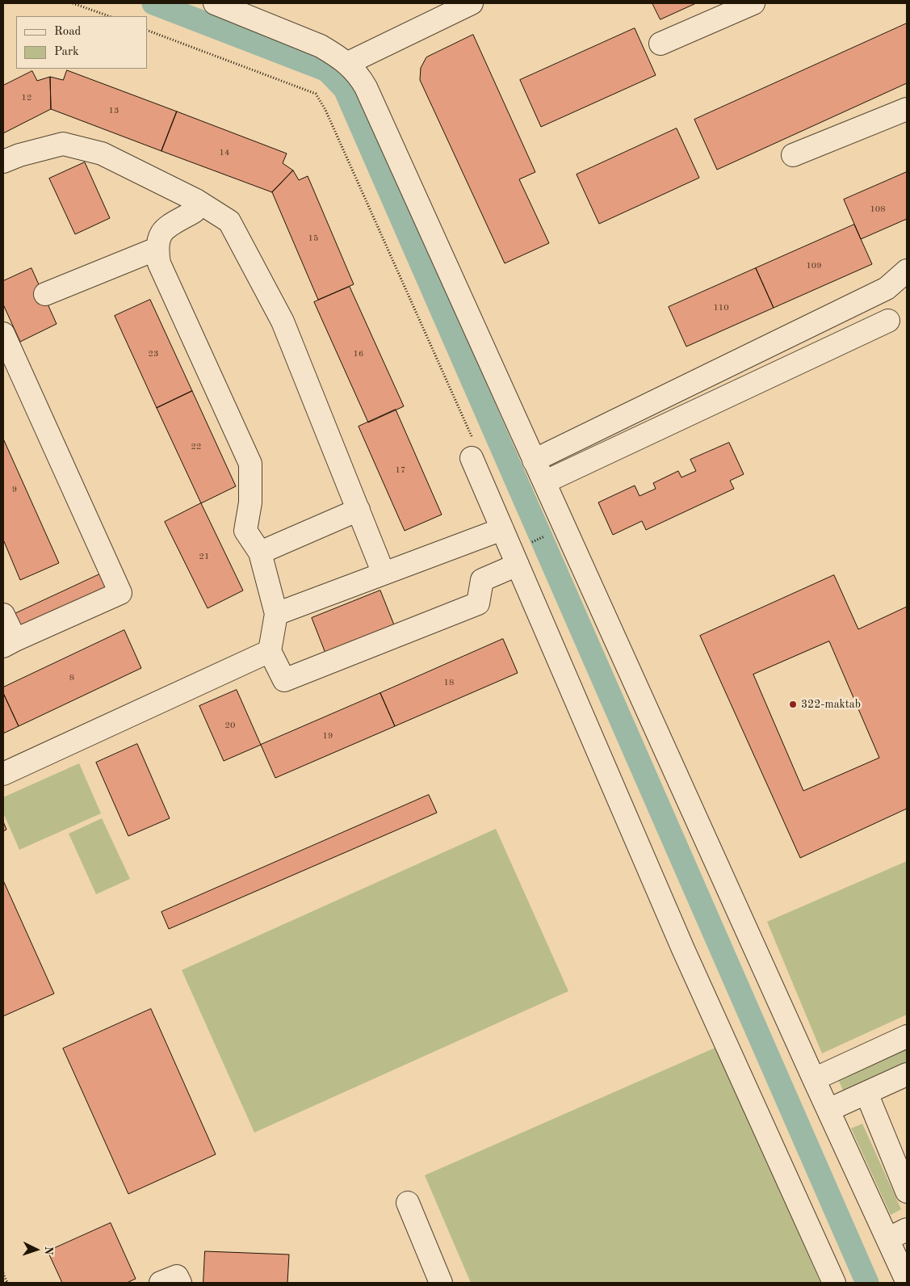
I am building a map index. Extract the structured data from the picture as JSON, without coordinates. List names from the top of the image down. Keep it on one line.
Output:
{"places":["322-maktab"],"house_numbers":["12","13","14","108","15","109","110","23","16","22","17","9","21","8","18","20","19"],"legend":["Road","Park"],"north":"right"}
